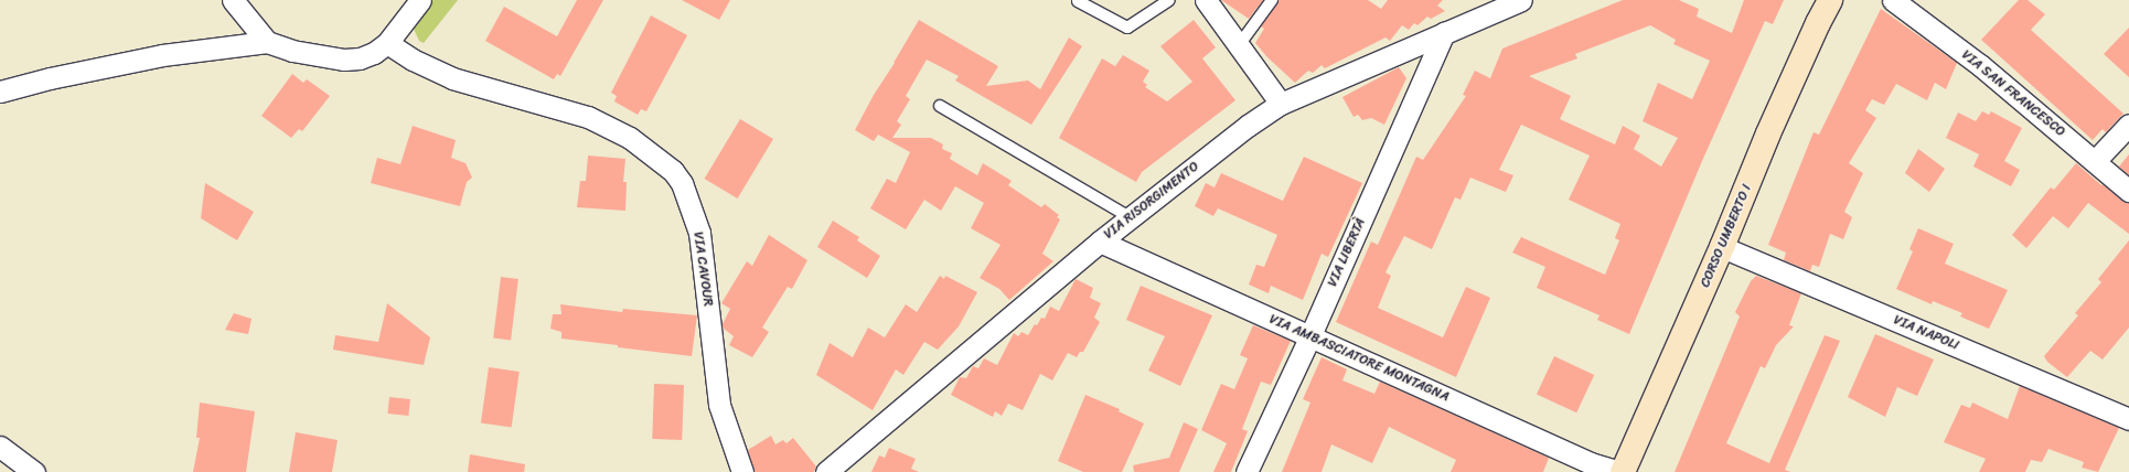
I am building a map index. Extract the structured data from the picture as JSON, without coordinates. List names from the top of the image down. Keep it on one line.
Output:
{"streets":{"street":["VIA SAN FRANCESCO","VIA RISORGIMENTO","CORSO UMBERTO I","VIA LIBERTÀ","VIA CAVOUR","VIA NAPOLI","VIA AMBASCIATORE MONTAGNA"]},"crossings":[["VIA RISORGIMENTO","VIA LIBERTÀ"],["VIA RISORGIMENTO","VIA AMBASCIATORE MONTAGNA"],["CORSO UMBERTO I","VIA NAPOLI"],["CORSO UMBERTO I","VIA AMBASCIATORE MONTAGNA"],["VIA LIBERTÀ","VIA AMBASCIATORE MONTAGNA"]]}
